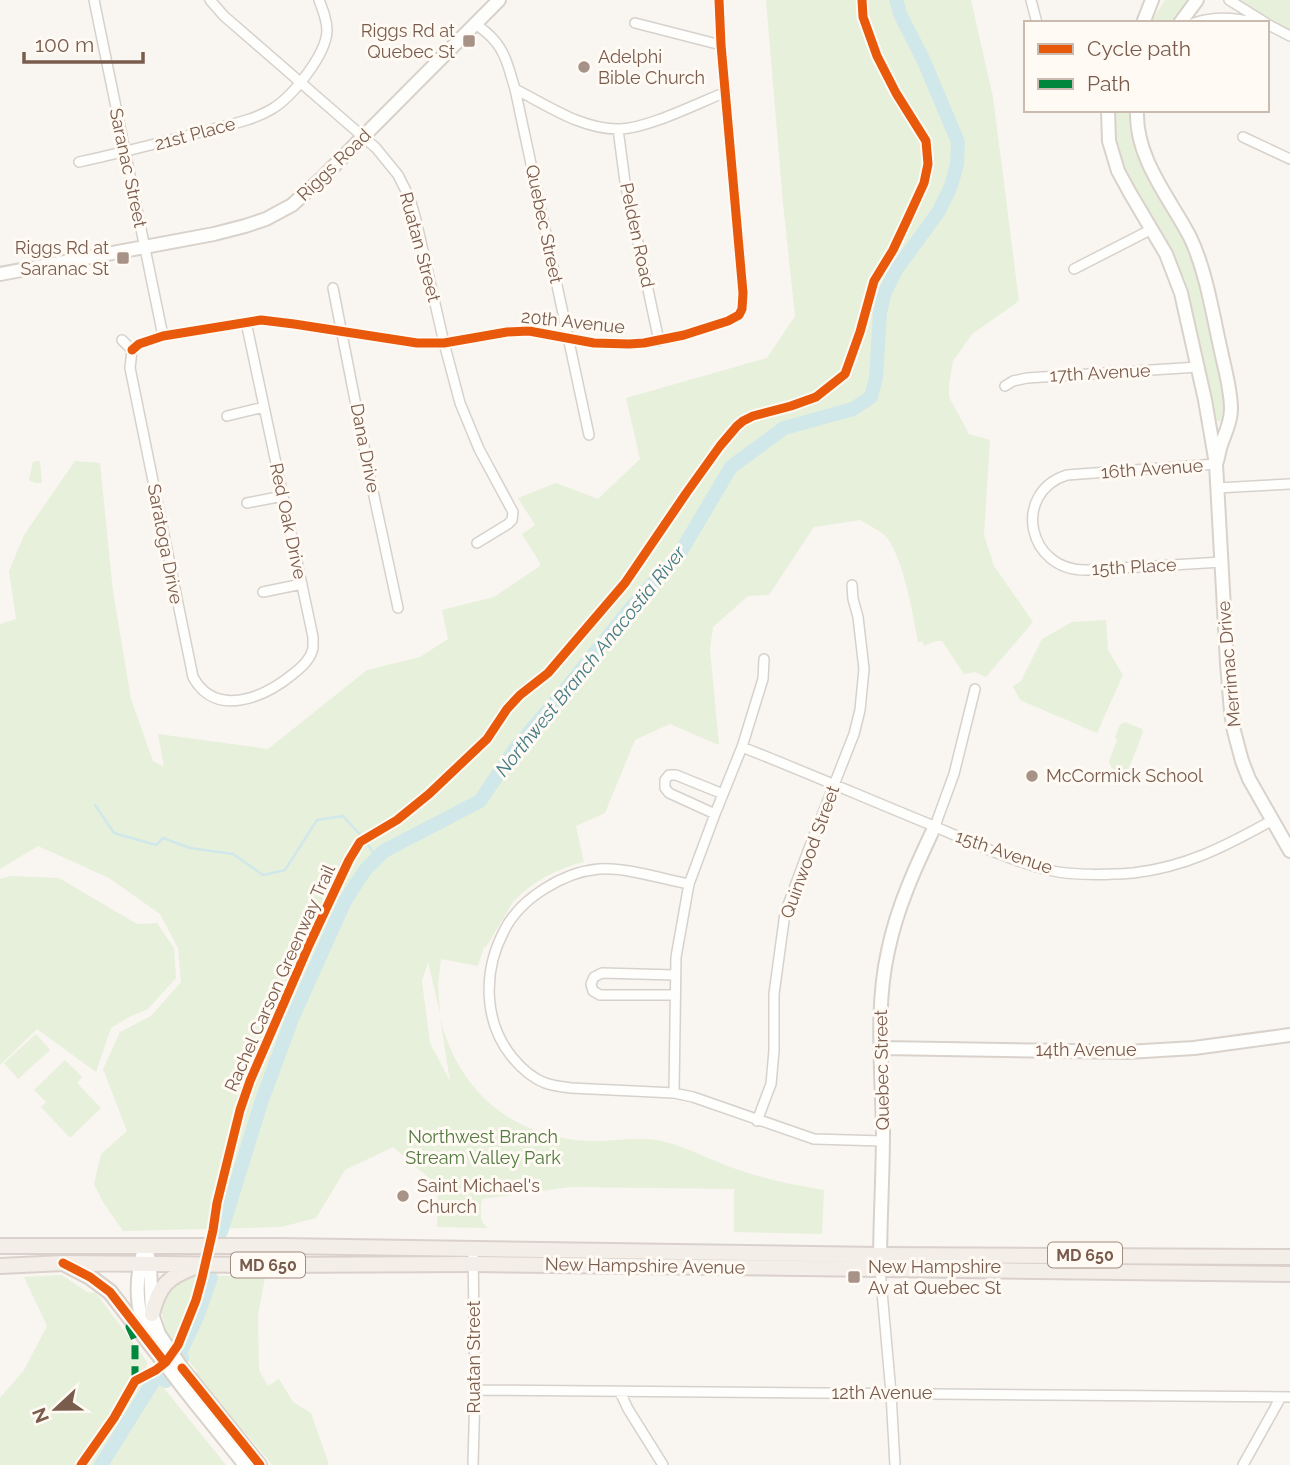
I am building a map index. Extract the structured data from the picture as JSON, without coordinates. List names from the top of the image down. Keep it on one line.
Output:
{"streets":{"main road":["MD 650","New Hampshire Avenue"],"street":["21st Place","Riggs Road","Saranac Street","Quebec Street","Pelden Road","Ruatan Street","20th Avenue","17th Avenue","Dana Drive","16th Avenue","Red Oak Drive","Saratoga Drive","15th Place","Merrimac Drive","Quinwood Street","15th Avenue","14th Avenue","12th Avenue"],"cycle path":["Rachel Carson Greenway Trail"]},"crossings":[["21st Place","Saranac Street"],["21st Place","Ruatan Street"],["Riggs Road","Saranac Street"],["Riggs Road","Quebec Street"],["Riggs Road","Ruatan Street"],["Saranac Street","20th Avenue"],["Quebec Street","20th Avenue"],["Quebec Street","15th Avenue"],["Quebec Street","14th Avenue"],["Quebec Street","New Hampshire Avenue"],["Quebec Street","12th Avenue"],["Pelden Road","20th Avenue"],["Ruatan Street","20th Avenue"],["Ruatan Street","New Hampshire Avenue"],["Ruatan Street","12th Avenue"],["20th Avenue","Dana Drive"],["20th Avenue","Red Oak Drive"],["20th Avenue","Saratoga Drive"],["17th Avenue","Merrimac Drive"],["16th Avenue","15th Place"],["16th Avenue","Merrimac Drive"],["Red Oak Drive","Saratoga Drive"],["15th Place","Merrimac Drive"],["Merrimac Drive","15th Avenue"],["Quinwood Street","15th Avenue"]],"water":["Northwest Branch Anacostia River"],"parks":["Northwest Branch Stream Valley Park"],"places":{"transit":["Riggs Rd at Quebec St","Riggs Rd at Saranac St","New Hampshire Av at Quebec St"],"other":["Adelphi Bible Church","McCormick School","Saint Michael's Church"]},"legend":["Cycle path","Path"],"scale_bar":"100 m","north":"left"}
